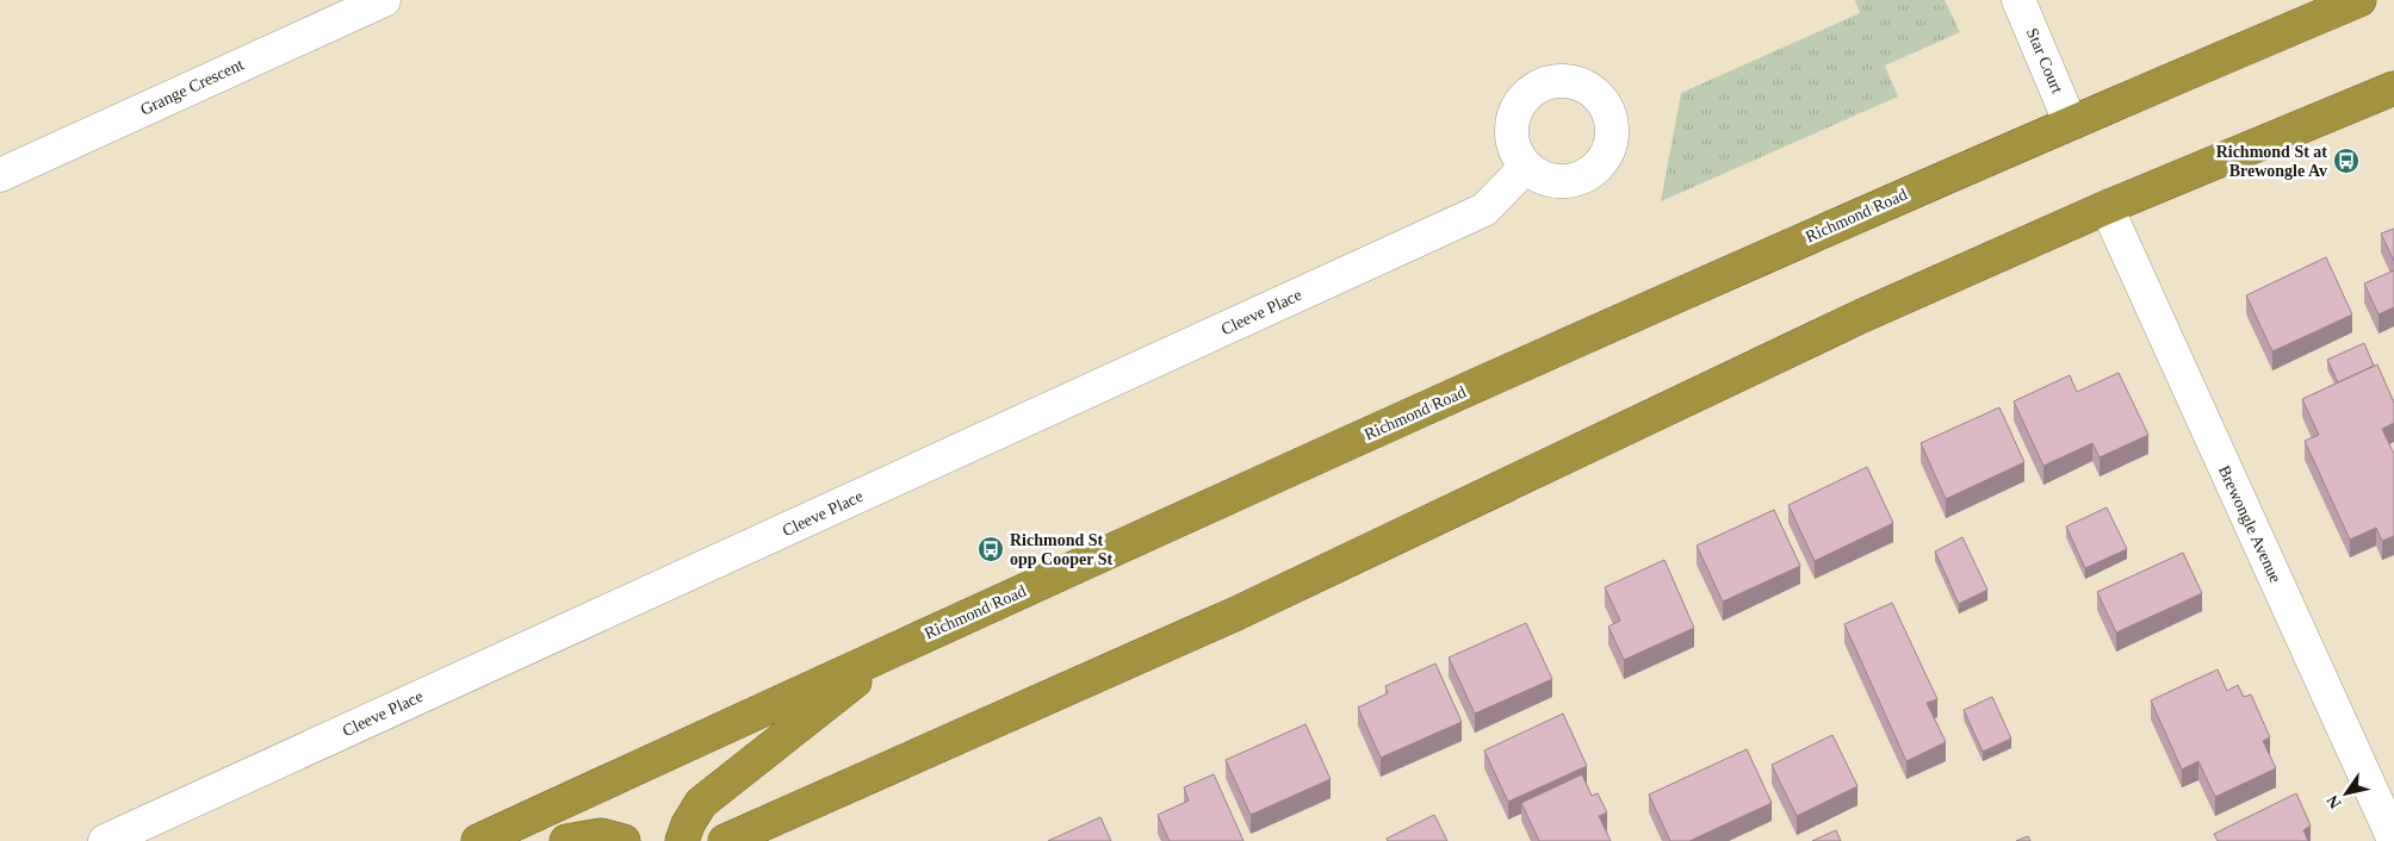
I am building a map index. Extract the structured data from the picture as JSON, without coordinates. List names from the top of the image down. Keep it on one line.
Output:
{"streets":{"highway":["Richmond Road"],"street":["Star Court","Grange Crescent","Cleeve Place","Brewongle Avenue"]},"crossings":[["Star Court","Richmond Road"]],"places":{"bus stop":["Richmond St at Brewongle Av","Richmond St opp Cooper St"]},"north":"bottom left"}
